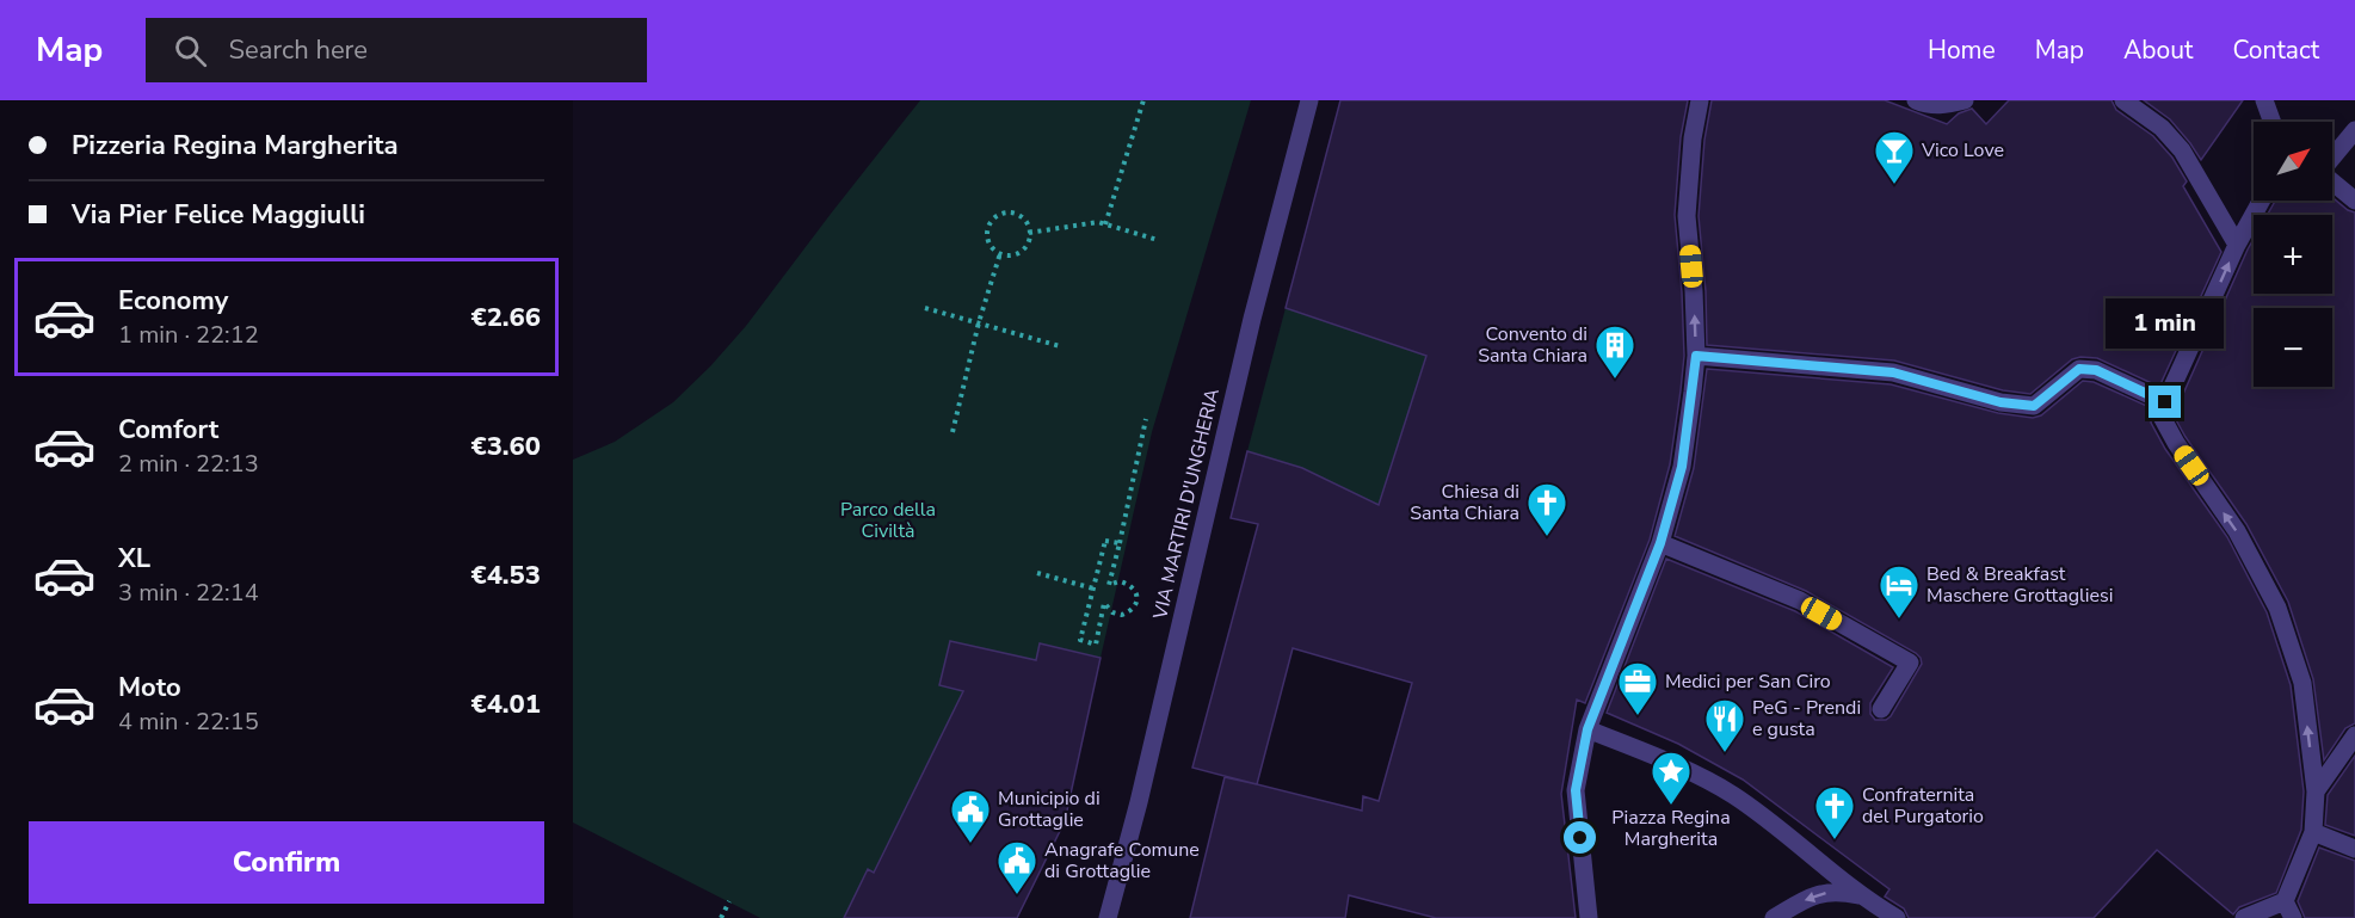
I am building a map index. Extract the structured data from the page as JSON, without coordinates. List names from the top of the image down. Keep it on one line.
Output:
{"streets":{"street":["VIA MARTIRI D'UNGHERIA"]},"parks":["Parco della Civiltà"],"places":{"bar":["Vico Love"],"building":["Convento di Santa Chiara"],"church":["Chiesa di Santa Chiara","Confraternita del Purgatorio"],"hotel":["Bed & Breakfast Maschere Grottagliesi"],"office":["Medici per San Ciro"],"restaurant":["PeG - Prendi e gusta"],"place":["Piazza Regina Margherita"],"public building":["Municipio di Grottaglie","Anagrafe Comune di Grottaglie"]},"north":"top right","page":{"header":"Map","search":"Search here","nav":["Home","Map","About","Contact"],"banner":["Pizzeria Regina Margherita","Via Pier Felice Maggiulli"],"map_buttons":["+","−"],"list":[{"name":"Economy","note":"1 min · 22:12","value":"€2.66"},{"name":"Comfort","note":"2 min · 22:13","value":"€3.60"},{"name":"XL","note":"3 min · 22:14","value":"€4.53"},{"name":"Moto","note":"4 min · 22:15","value":"€4.01"}],"bubble":"1 min","buttons":"Confirm"}}
